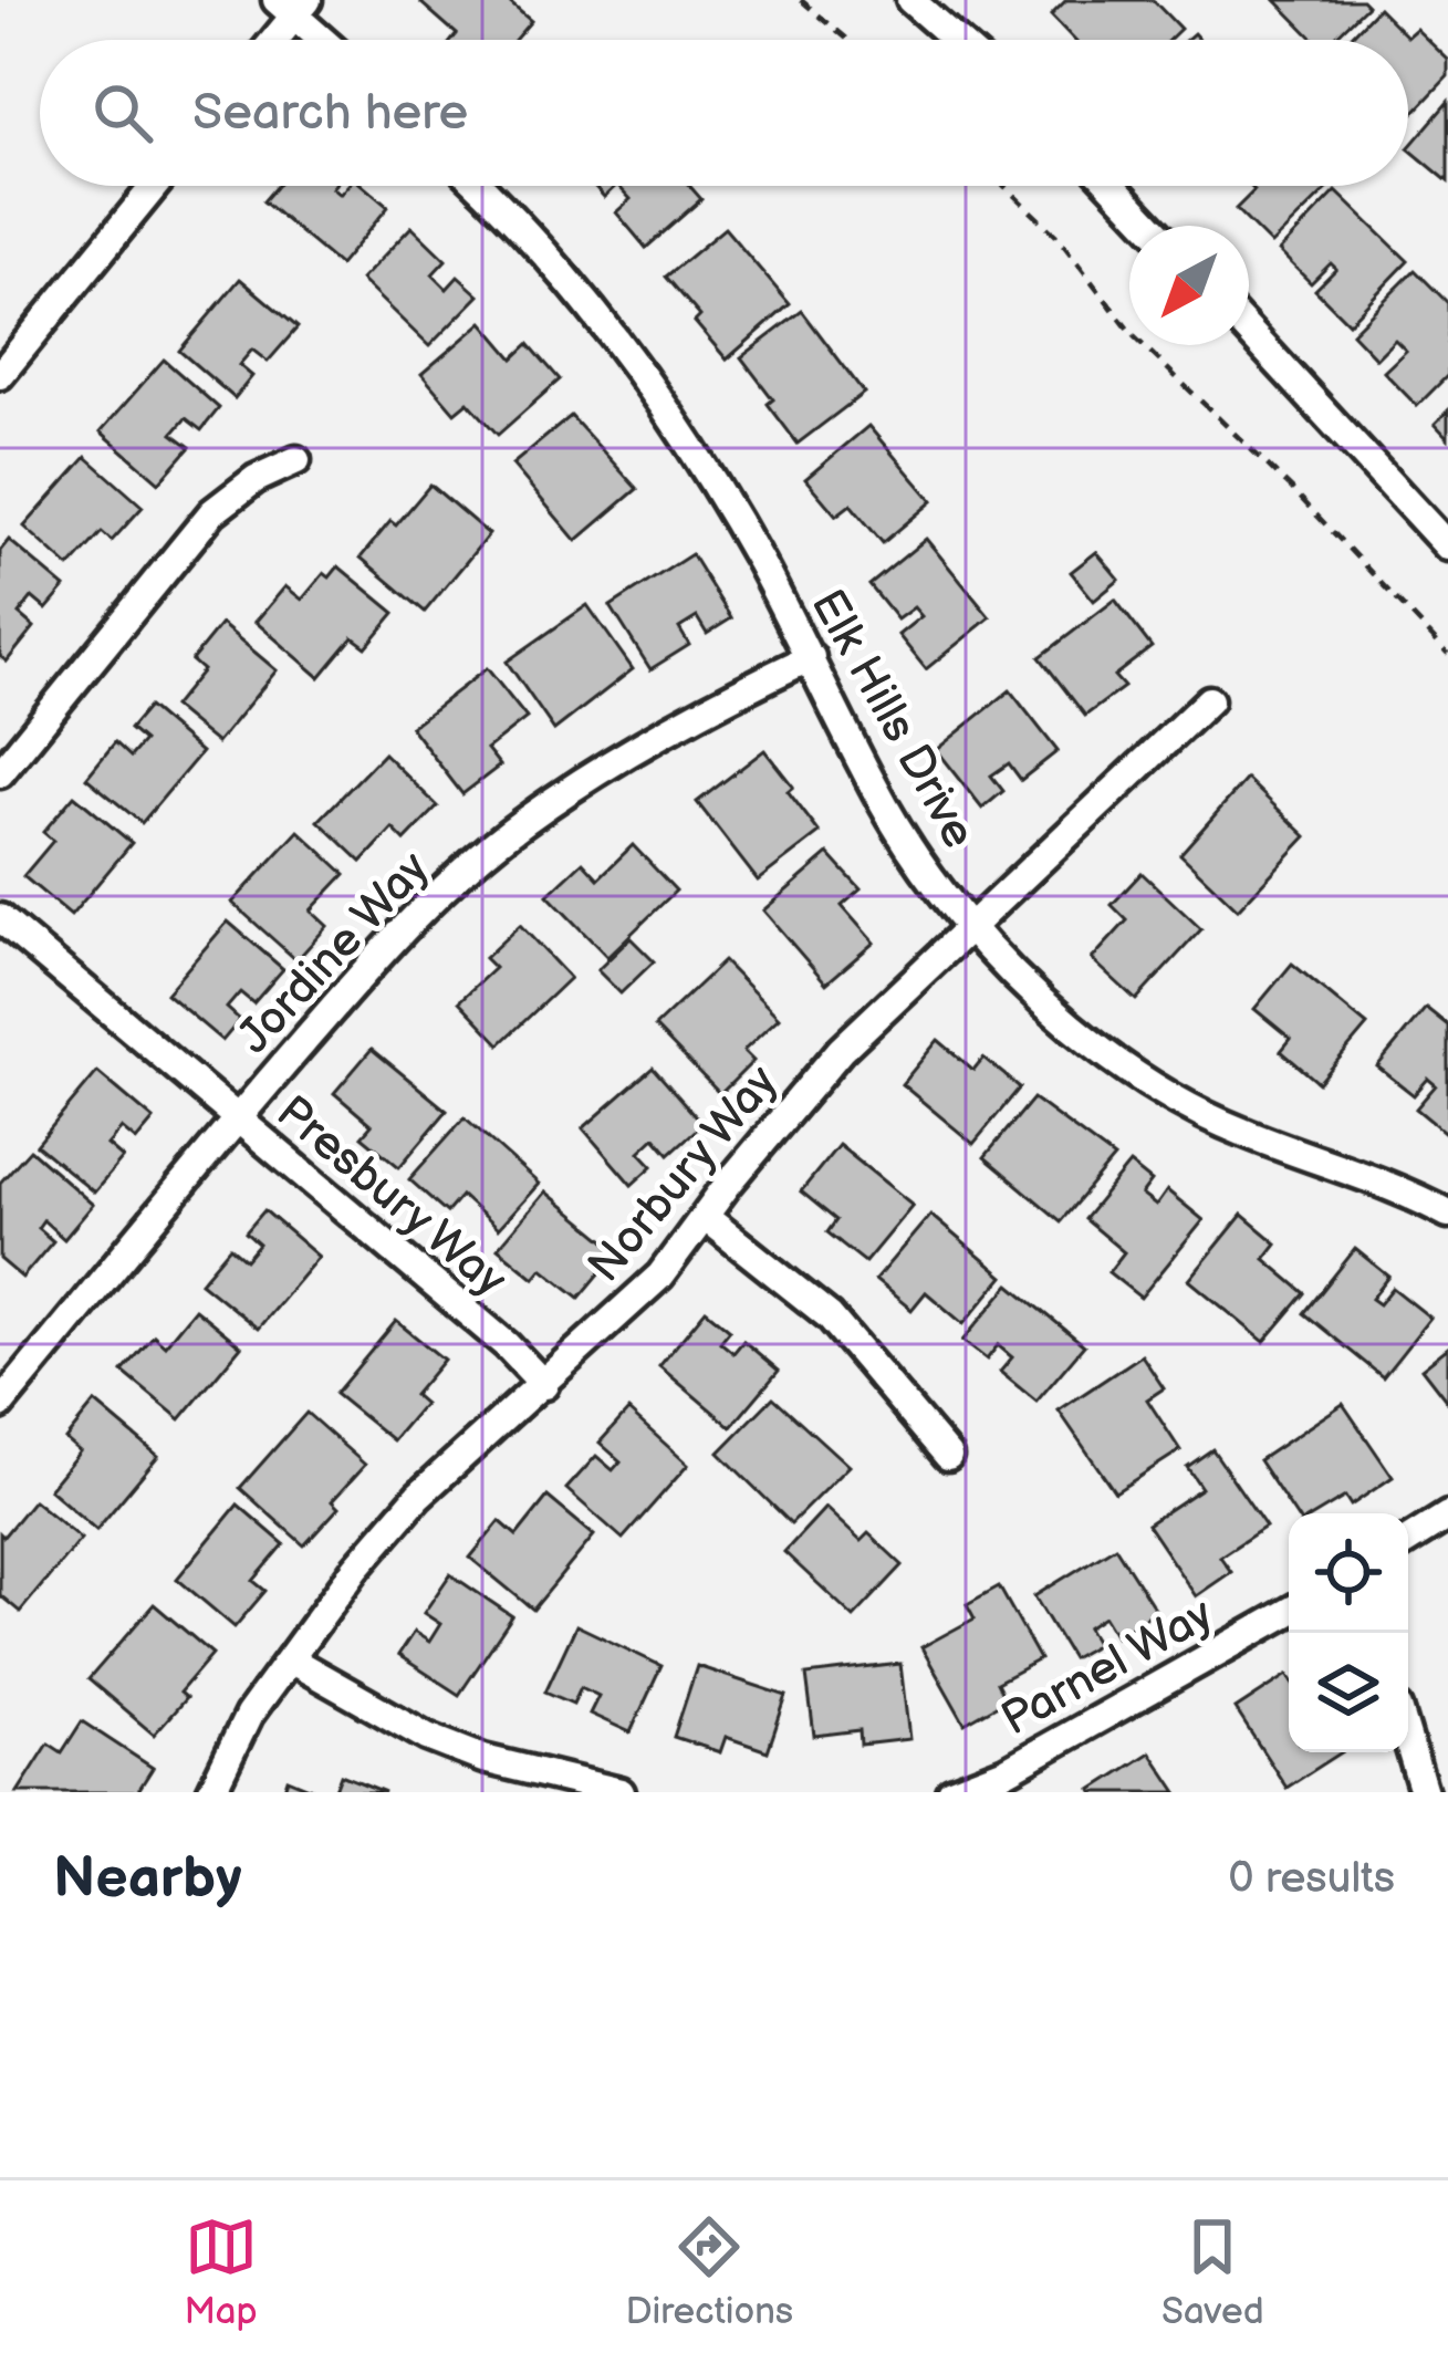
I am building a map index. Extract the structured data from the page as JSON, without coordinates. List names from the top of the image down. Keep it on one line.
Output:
{"streets":{"street":["Elk Hills Drive","Jordine Way","Norbury Way","Presbury Way","Parnel Way"]},"crossings":[["Elk Hills Drive","Jordine Way"],["Elk Hills Drive","Norbury Way"],["Jordine Way","Presbury Way"],["Norbury Way","Presbury Way"]],"north":"bottom left","page":{"search":"Search here","heading":["Nearby","0 results"],"nav":["Map","Directions","Saved"]}}
